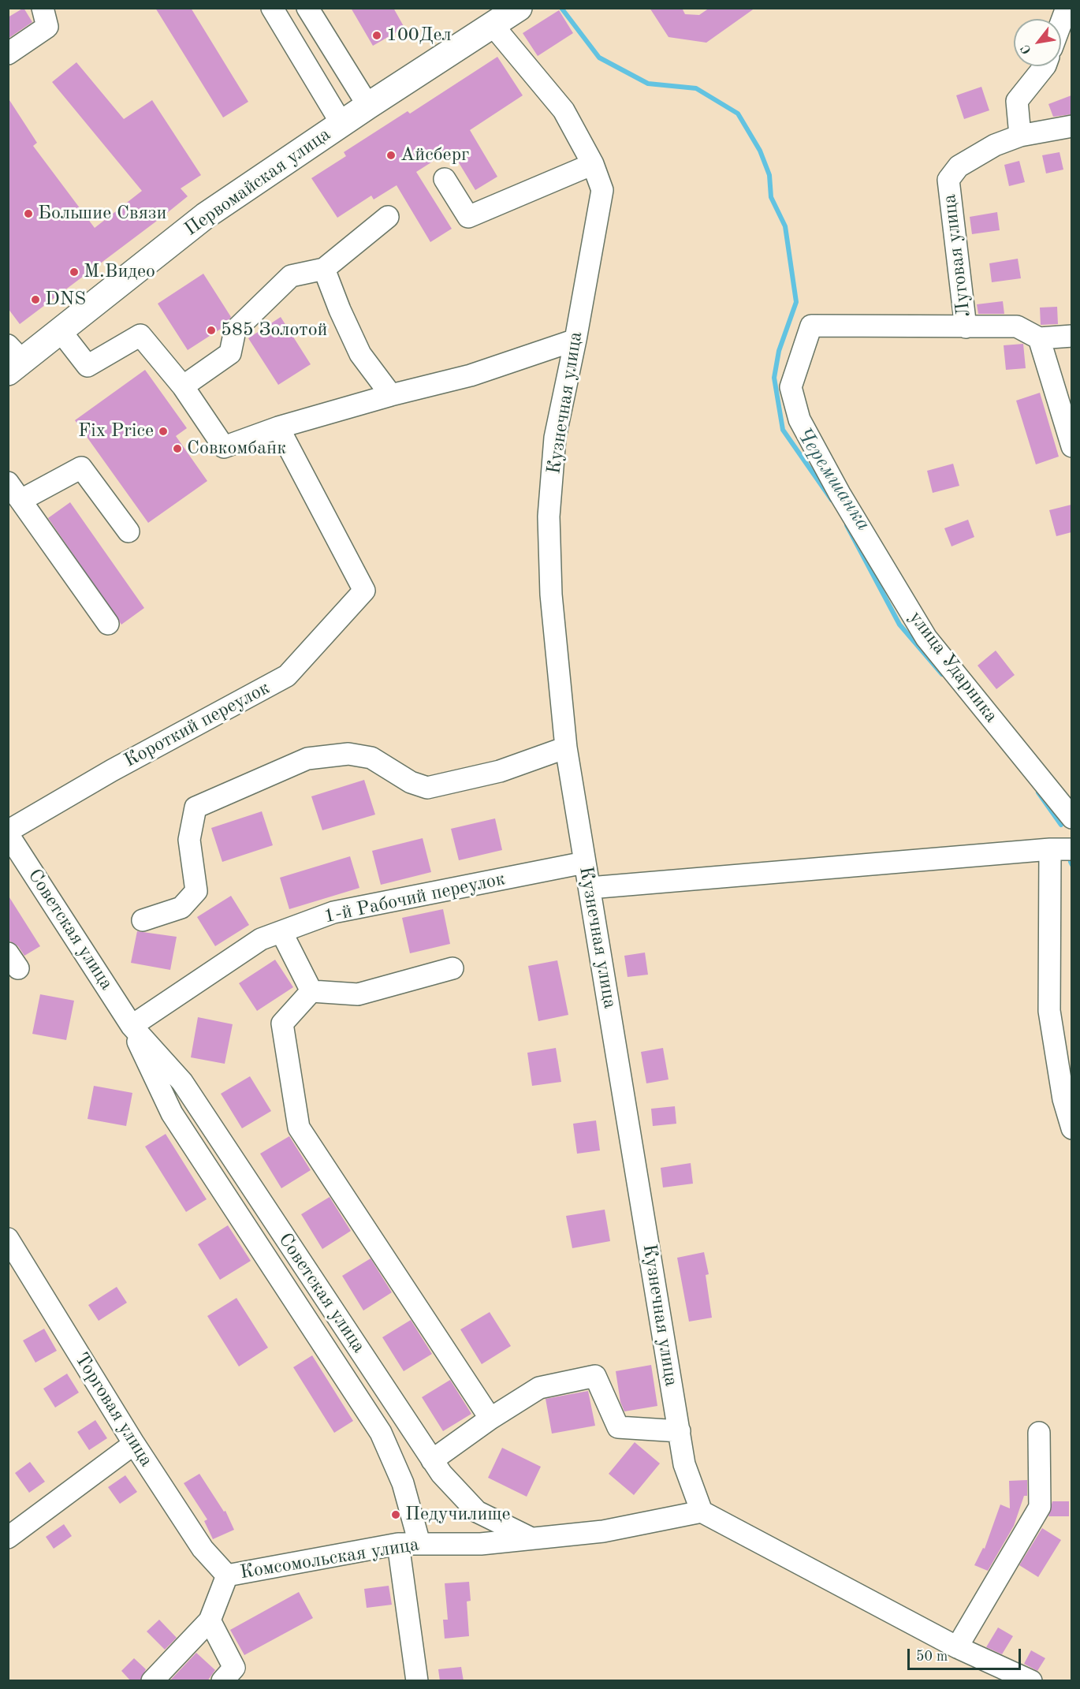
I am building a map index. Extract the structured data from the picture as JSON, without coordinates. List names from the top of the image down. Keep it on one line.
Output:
{"streets":{"main road":["Первомайская улица"],"street":["Луговая улица","Кузнечная улица","улица Ударника","Короткий переулок","1-й Рабочий переулок","Советская улица","Торговая улица","Комсомольская улица"]},"crossings":[["Первомайская улица","Кузнечная улица"],["Луговая улица","улица Ударника"],["Кузнечная улица","1-й Рабочий переулок"],["Кузнечная улица","Комсомольская улица"],["Короткий переулок","Советская улица"],["1-й Рабочий переулок","Советская улица"],["Советская улица","Комсомольская улица"],["Торговая улица","Комсомольская улица"]],"water":["Черемшанка"],"places":["100Дел","Айсберг","Большие Связи","М.Видео","DNS","585 Золотой","Fix Price","Совкомбанк","Педучилище"],"scale_bar":"50 m","north":"bottom left"}
